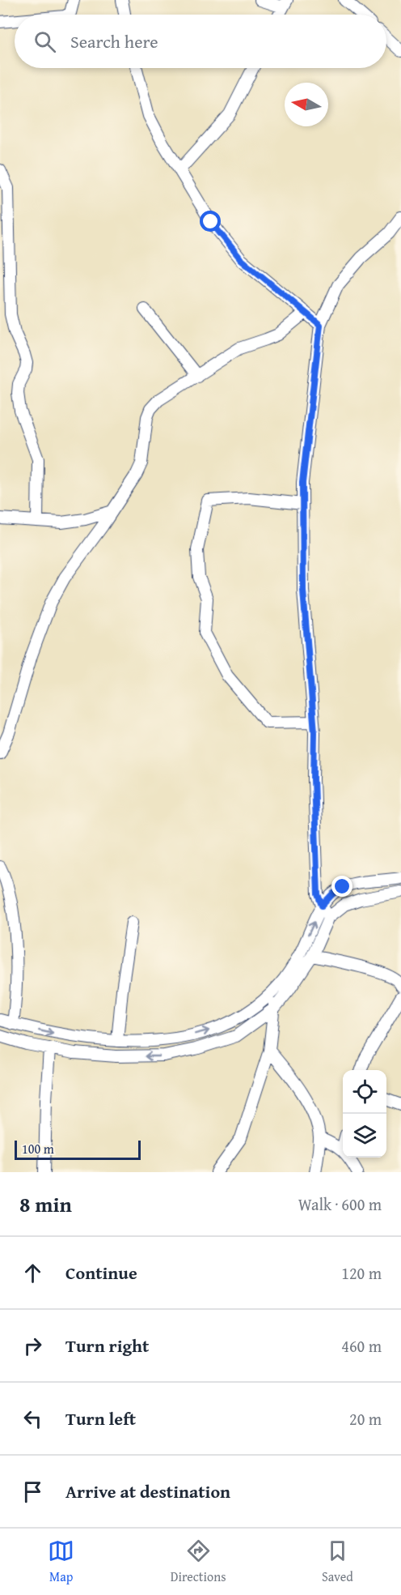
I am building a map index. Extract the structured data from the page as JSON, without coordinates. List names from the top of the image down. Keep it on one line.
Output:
{"scale_bar":"100 m","north":"left","page":{"search":"Search here","scale":"100 m","heading":["8 min","Walk · 600 m"],"list":[["Continue","120 m"],["Turn right","460 m"],["Turn left","20 m"],"Arrive at destination"],"nav":["Map","Directions","Saved"]}}
